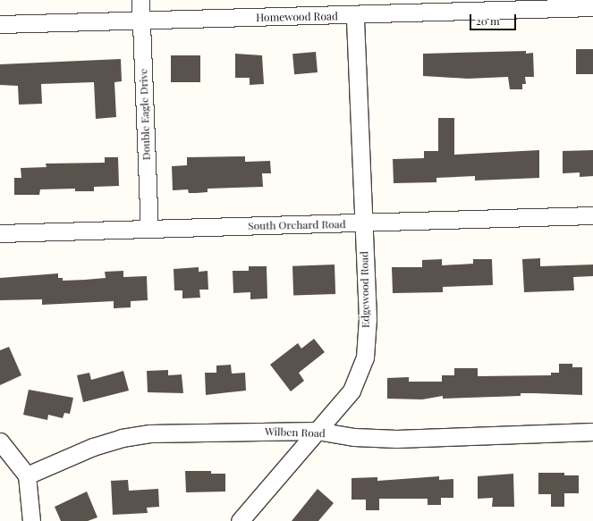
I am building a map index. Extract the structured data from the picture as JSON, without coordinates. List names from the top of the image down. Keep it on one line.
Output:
{"streets":{"street":["Homewood Road","Double Eagle Drive","South Orchard Road","Edgewood Road","Wilben Road"]},"crossings":[["Homewood Road","Double Eagle Drive"],["Homewood Road","Edgewood Road"],["Double Eagle Drive","South Orchard Road"],["South Orchard Road","Edgewood Road"],["Edgewood Road","Wilben Road"]],"scale_bar":"20 m"}
